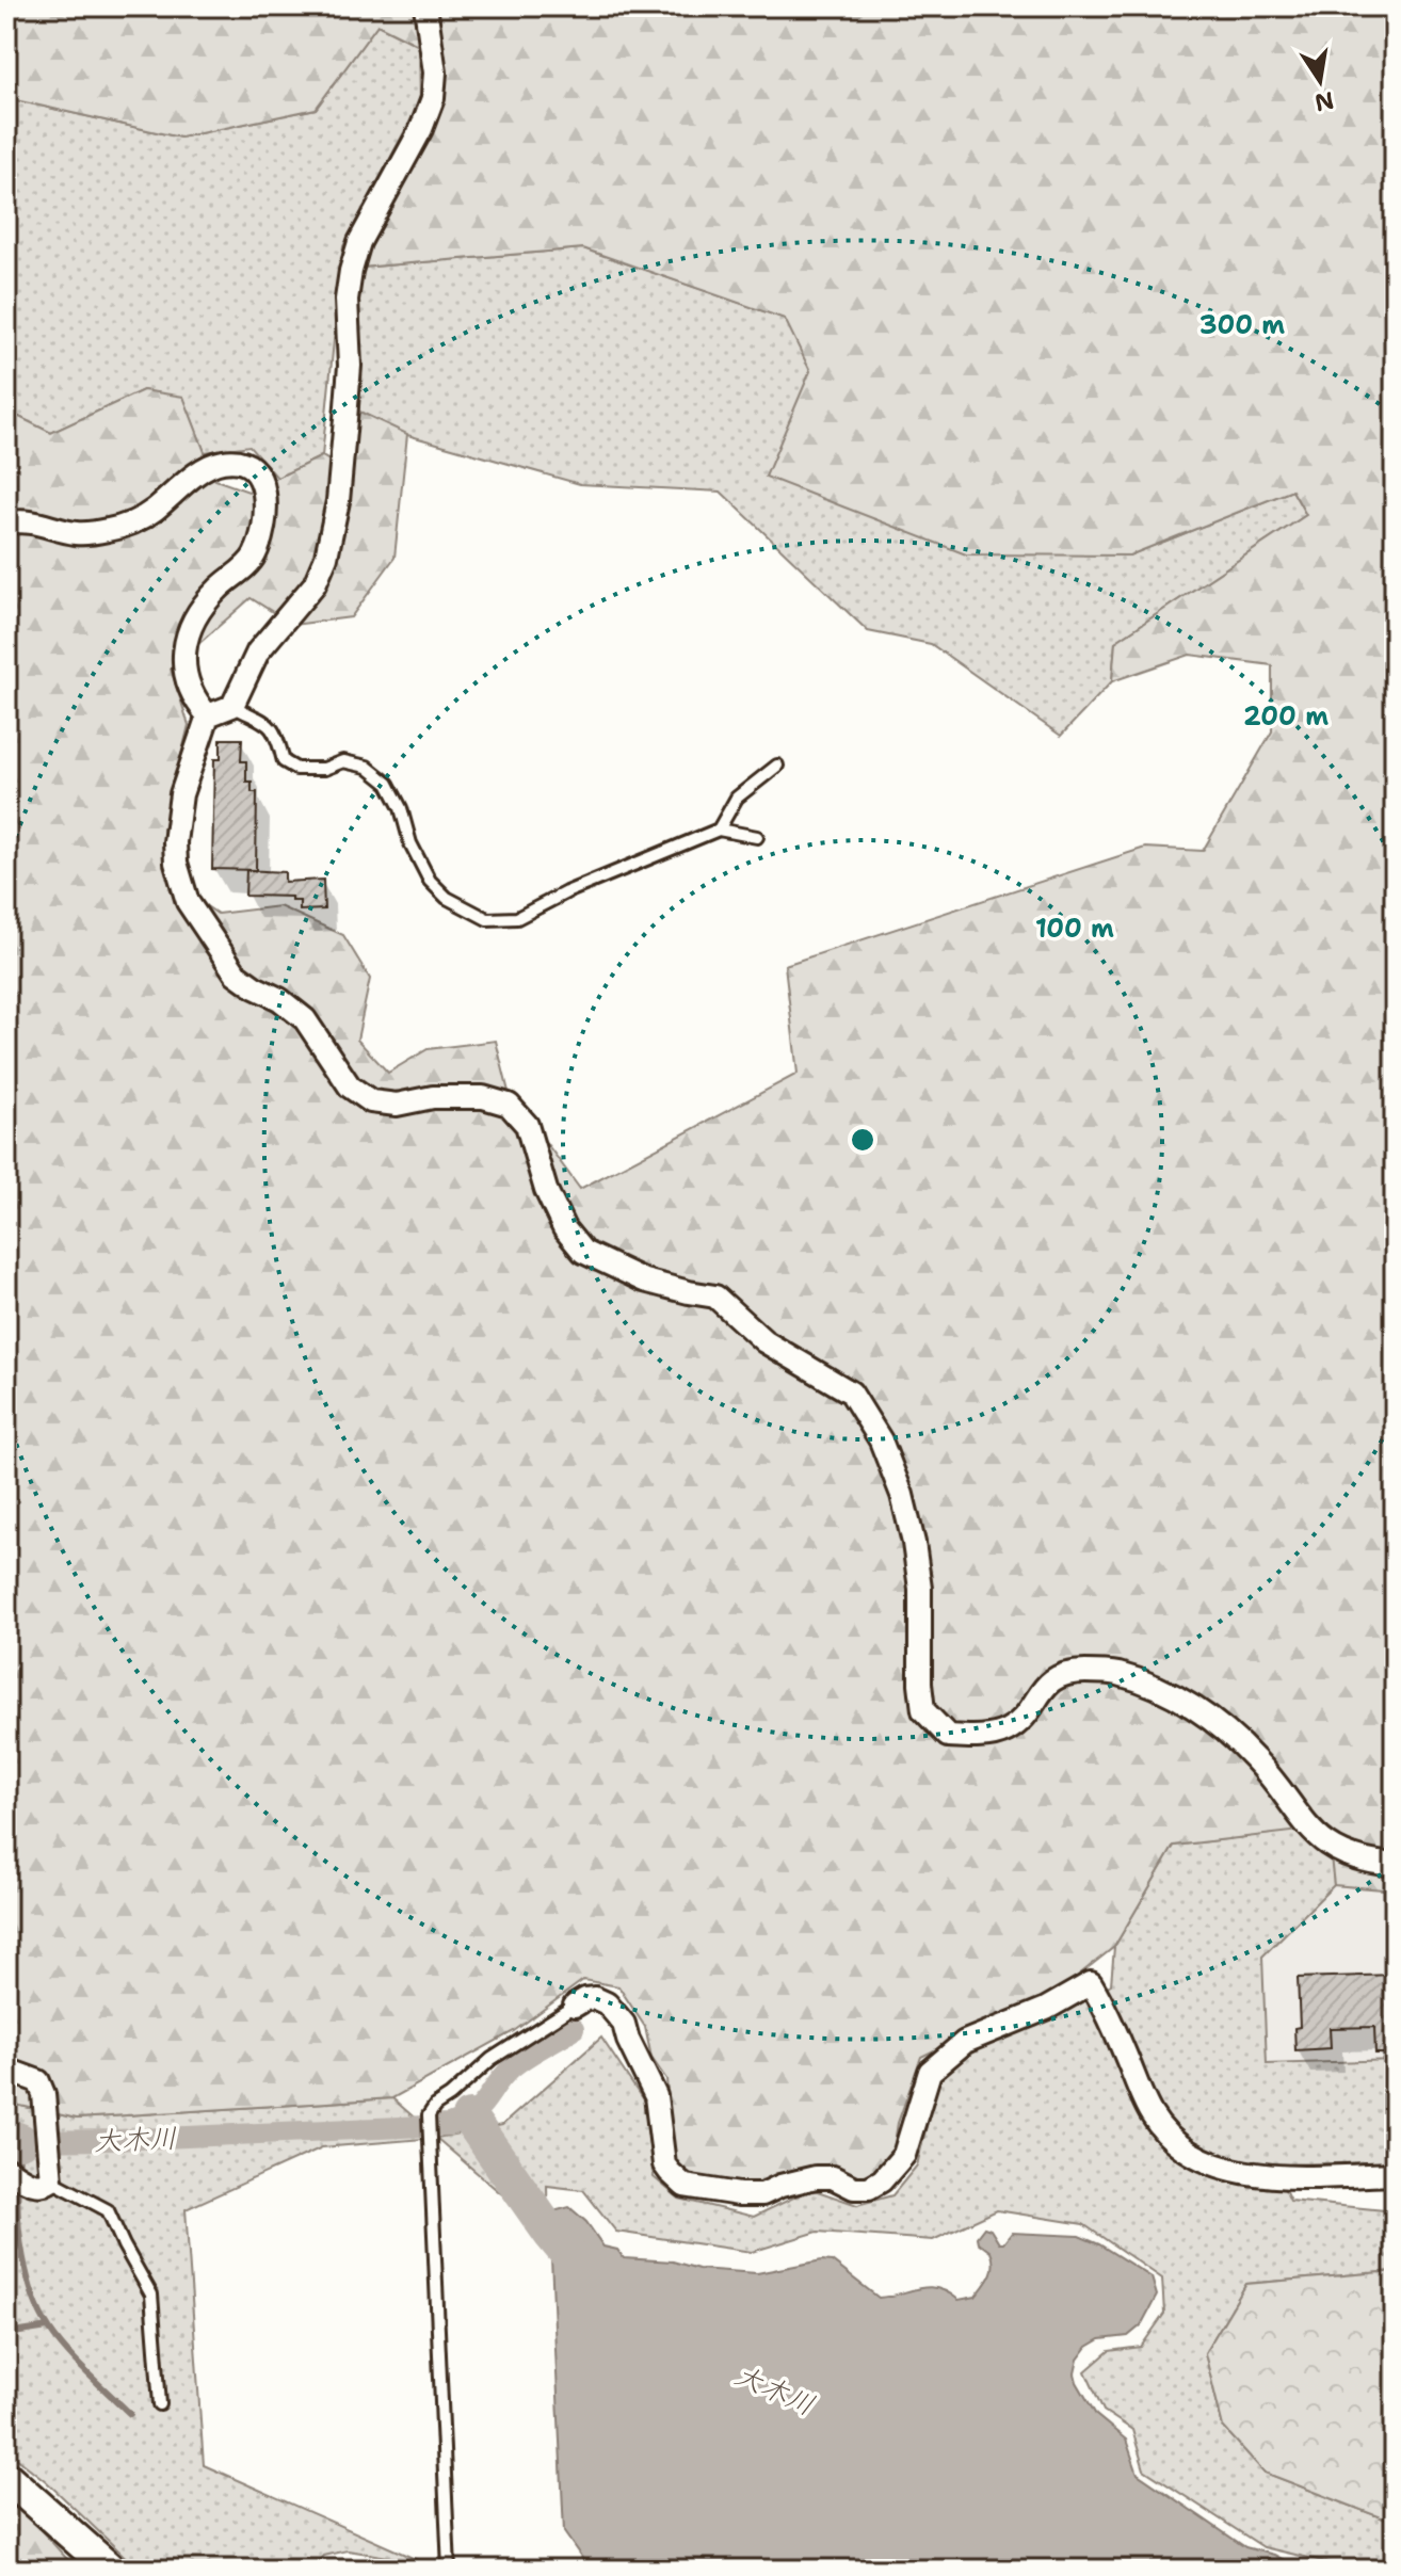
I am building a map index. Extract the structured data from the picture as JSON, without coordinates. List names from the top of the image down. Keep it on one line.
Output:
{"water":["大木川"],"north":"bottom","rings":["300 m","200 m","100 m"]}
